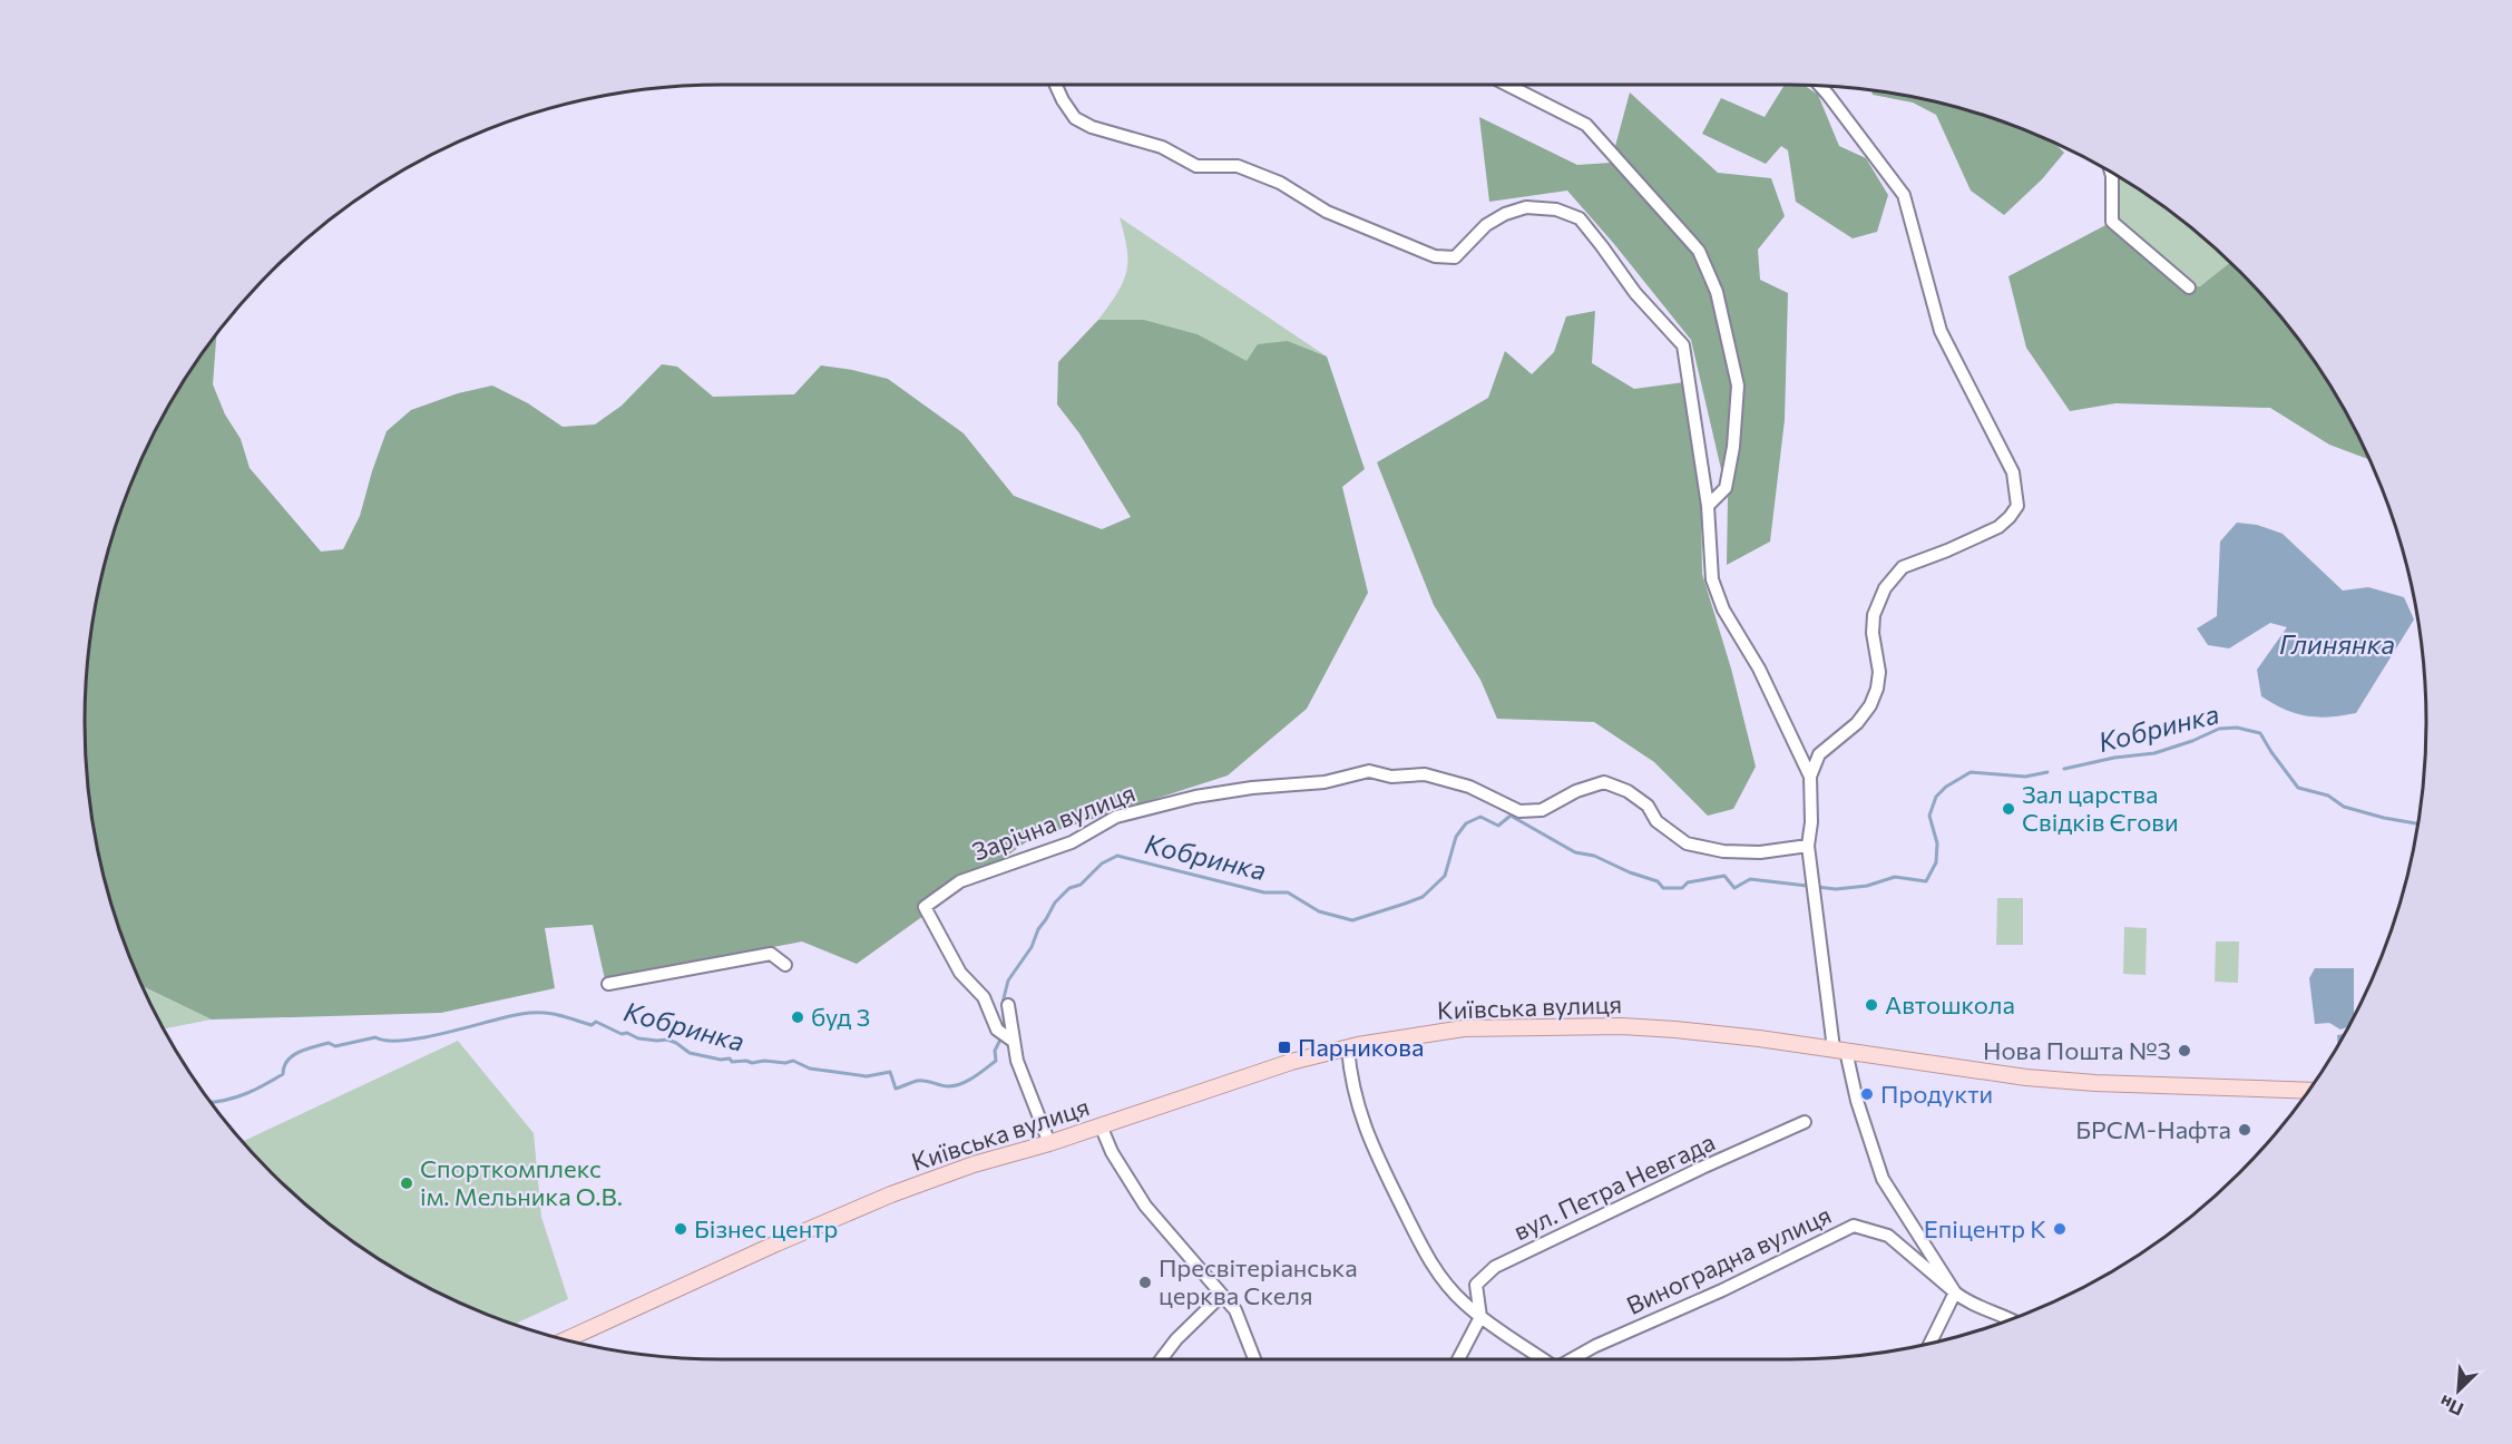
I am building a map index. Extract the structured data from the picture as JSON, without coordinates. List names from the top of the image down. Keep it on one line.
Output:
{"streets":{"main road":["Київська вулиця"],"street":["Зарічна вулиця","вул. Петра Невгада","Виноградна вулиця"]},"water":["Глинянка","Кобринка"],"places":{"other":["Зал царства Свідків Єгови","Автошкола","буд 3","Нова Пошта №3","Продукти","БРСМ-Нафта","Спорткомплекс ім. Мельника О.В.","Бізнес центр","Епіцентр К","Пресвітеріанська церква Скеля"],"transit":["Парникова"]},"north":"bottom left"}
